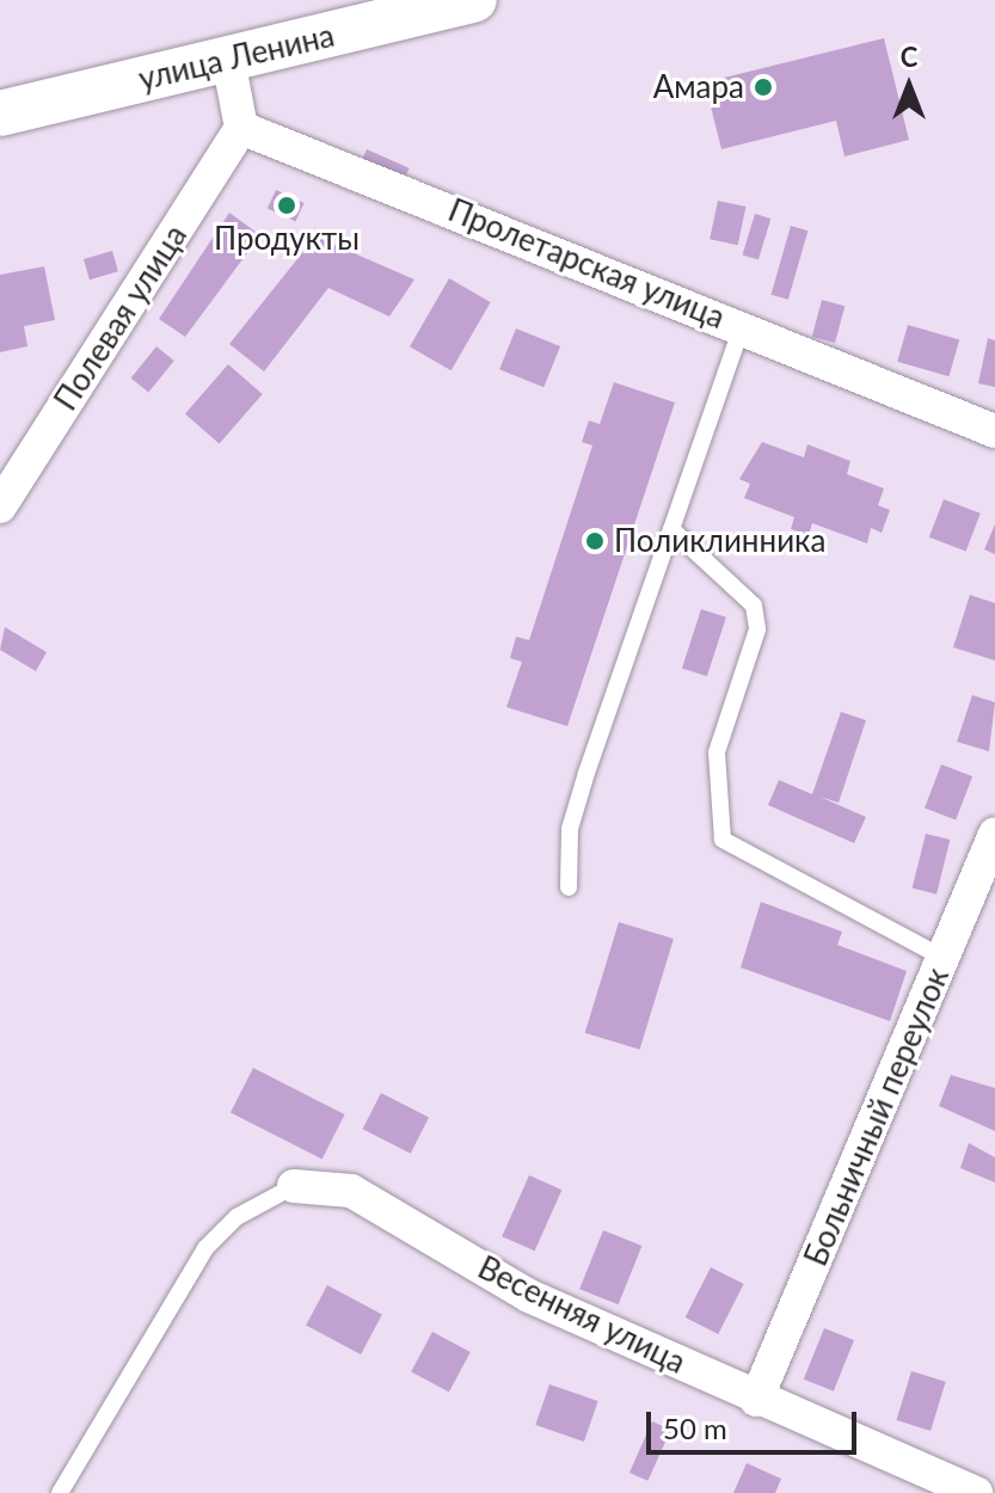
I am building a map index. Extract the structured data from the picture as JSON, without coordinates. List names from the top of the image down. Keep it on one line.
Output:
{"streets":{"main road":["улица Ленина"],"street":["Пролетарская улица","Полевая улица","Больничный переулок","Весенняя улица"]},"crossings":[["Пролетарская улица","Полевая улица"],["Больничный переулок","Весенняя улица"]],"places":["Амара","Продукты","Поликлинника"],"scale_bar":"50 m","north":"top"}
